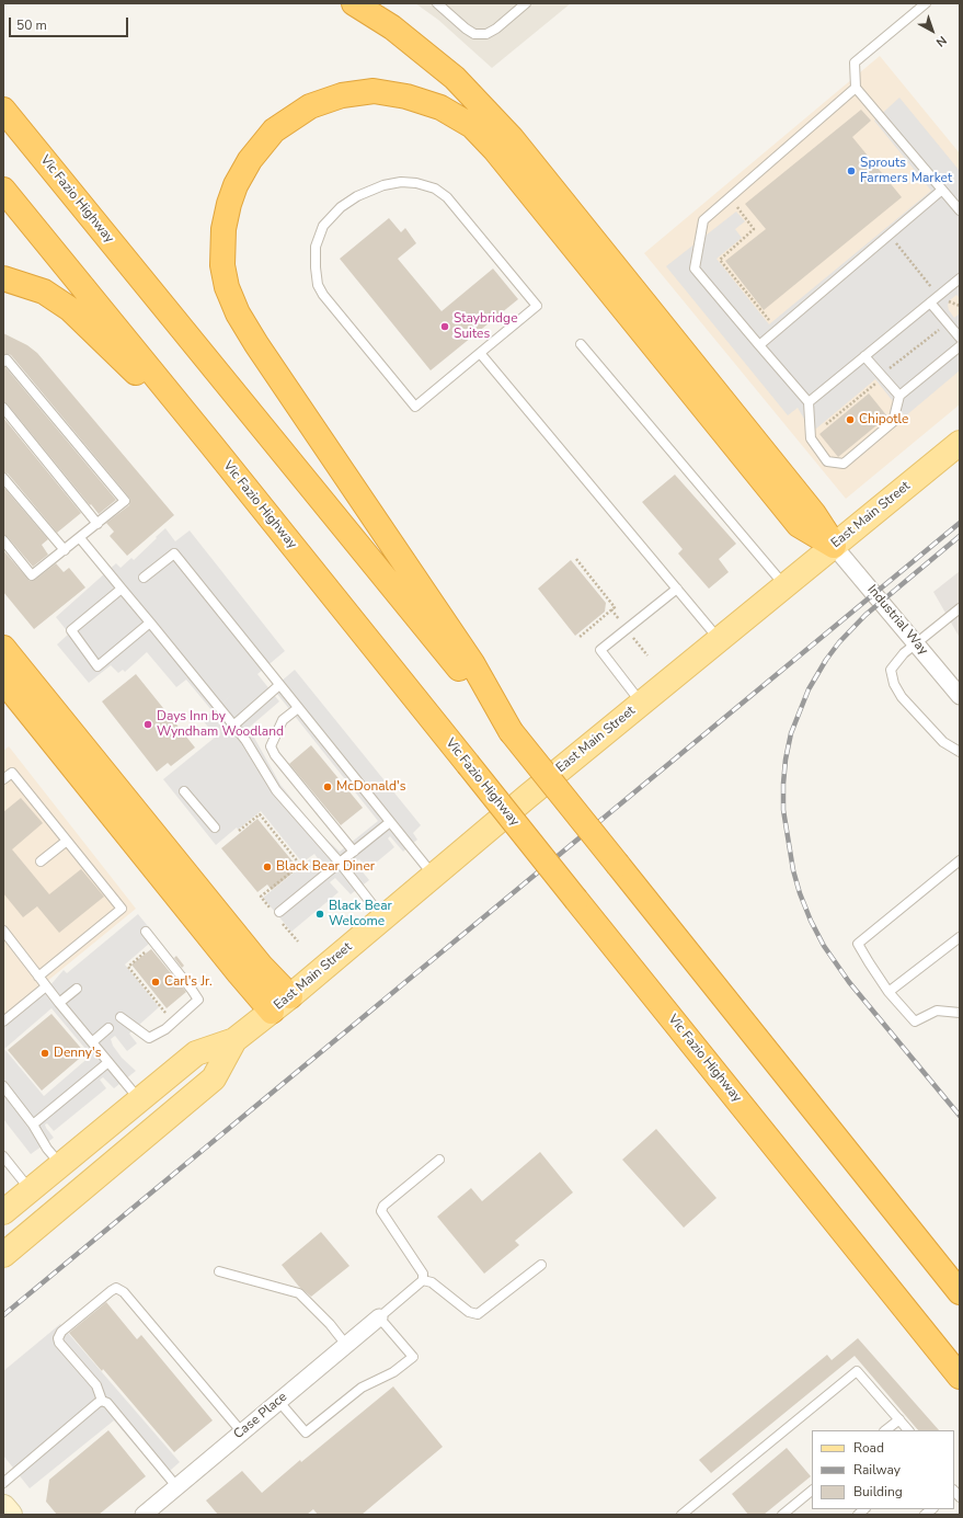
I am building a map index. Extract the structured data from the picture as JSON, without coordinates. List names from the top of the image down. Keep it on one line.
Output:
{"streets":{"highway":["Vic Fazio Highway"],"main road":["East Main Street"],"street":["Industrial Way","Case Place"]},"crossings":[["East Main Street","Industrial Way"]],"places":["Sprouts Farmers Market","Staybridge Suites","Chipotle","Days Inn by Wyndham Woodland","McDonald's","Black Bear Diner","Black Bear Welcome","Carl's Jr.","Denny's"],"legend":["Road","Railway","Building"],"scale_bar":"50 m","north":"bottom right"}
